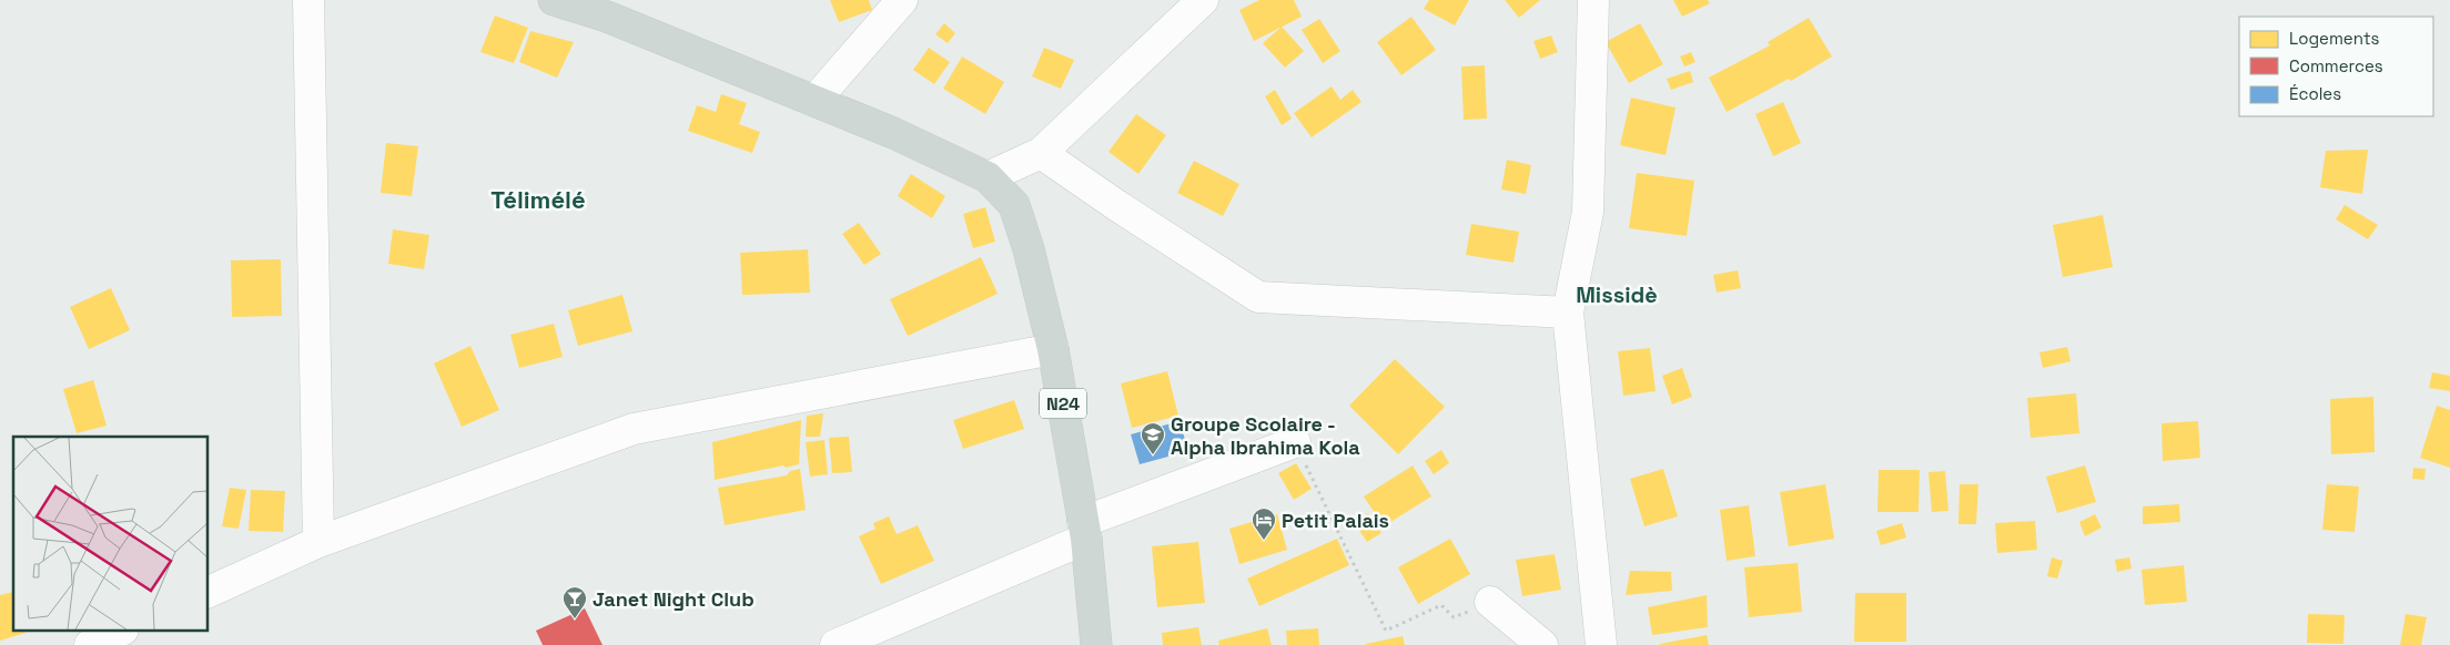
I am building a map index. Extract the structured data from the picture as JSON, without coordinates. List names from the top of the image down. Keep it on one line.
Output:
{"streets":{"main road":["N24"]},"districts":["Télimélé","Missidè"],"places":{"school or university":["Groupe Scolaire - Alpha Ibrahima Kola"],"hotel":["Petit Palais"],"bar":["Janet Night Club"]},"legend":["Logements","Commerces","Écoles"]}
